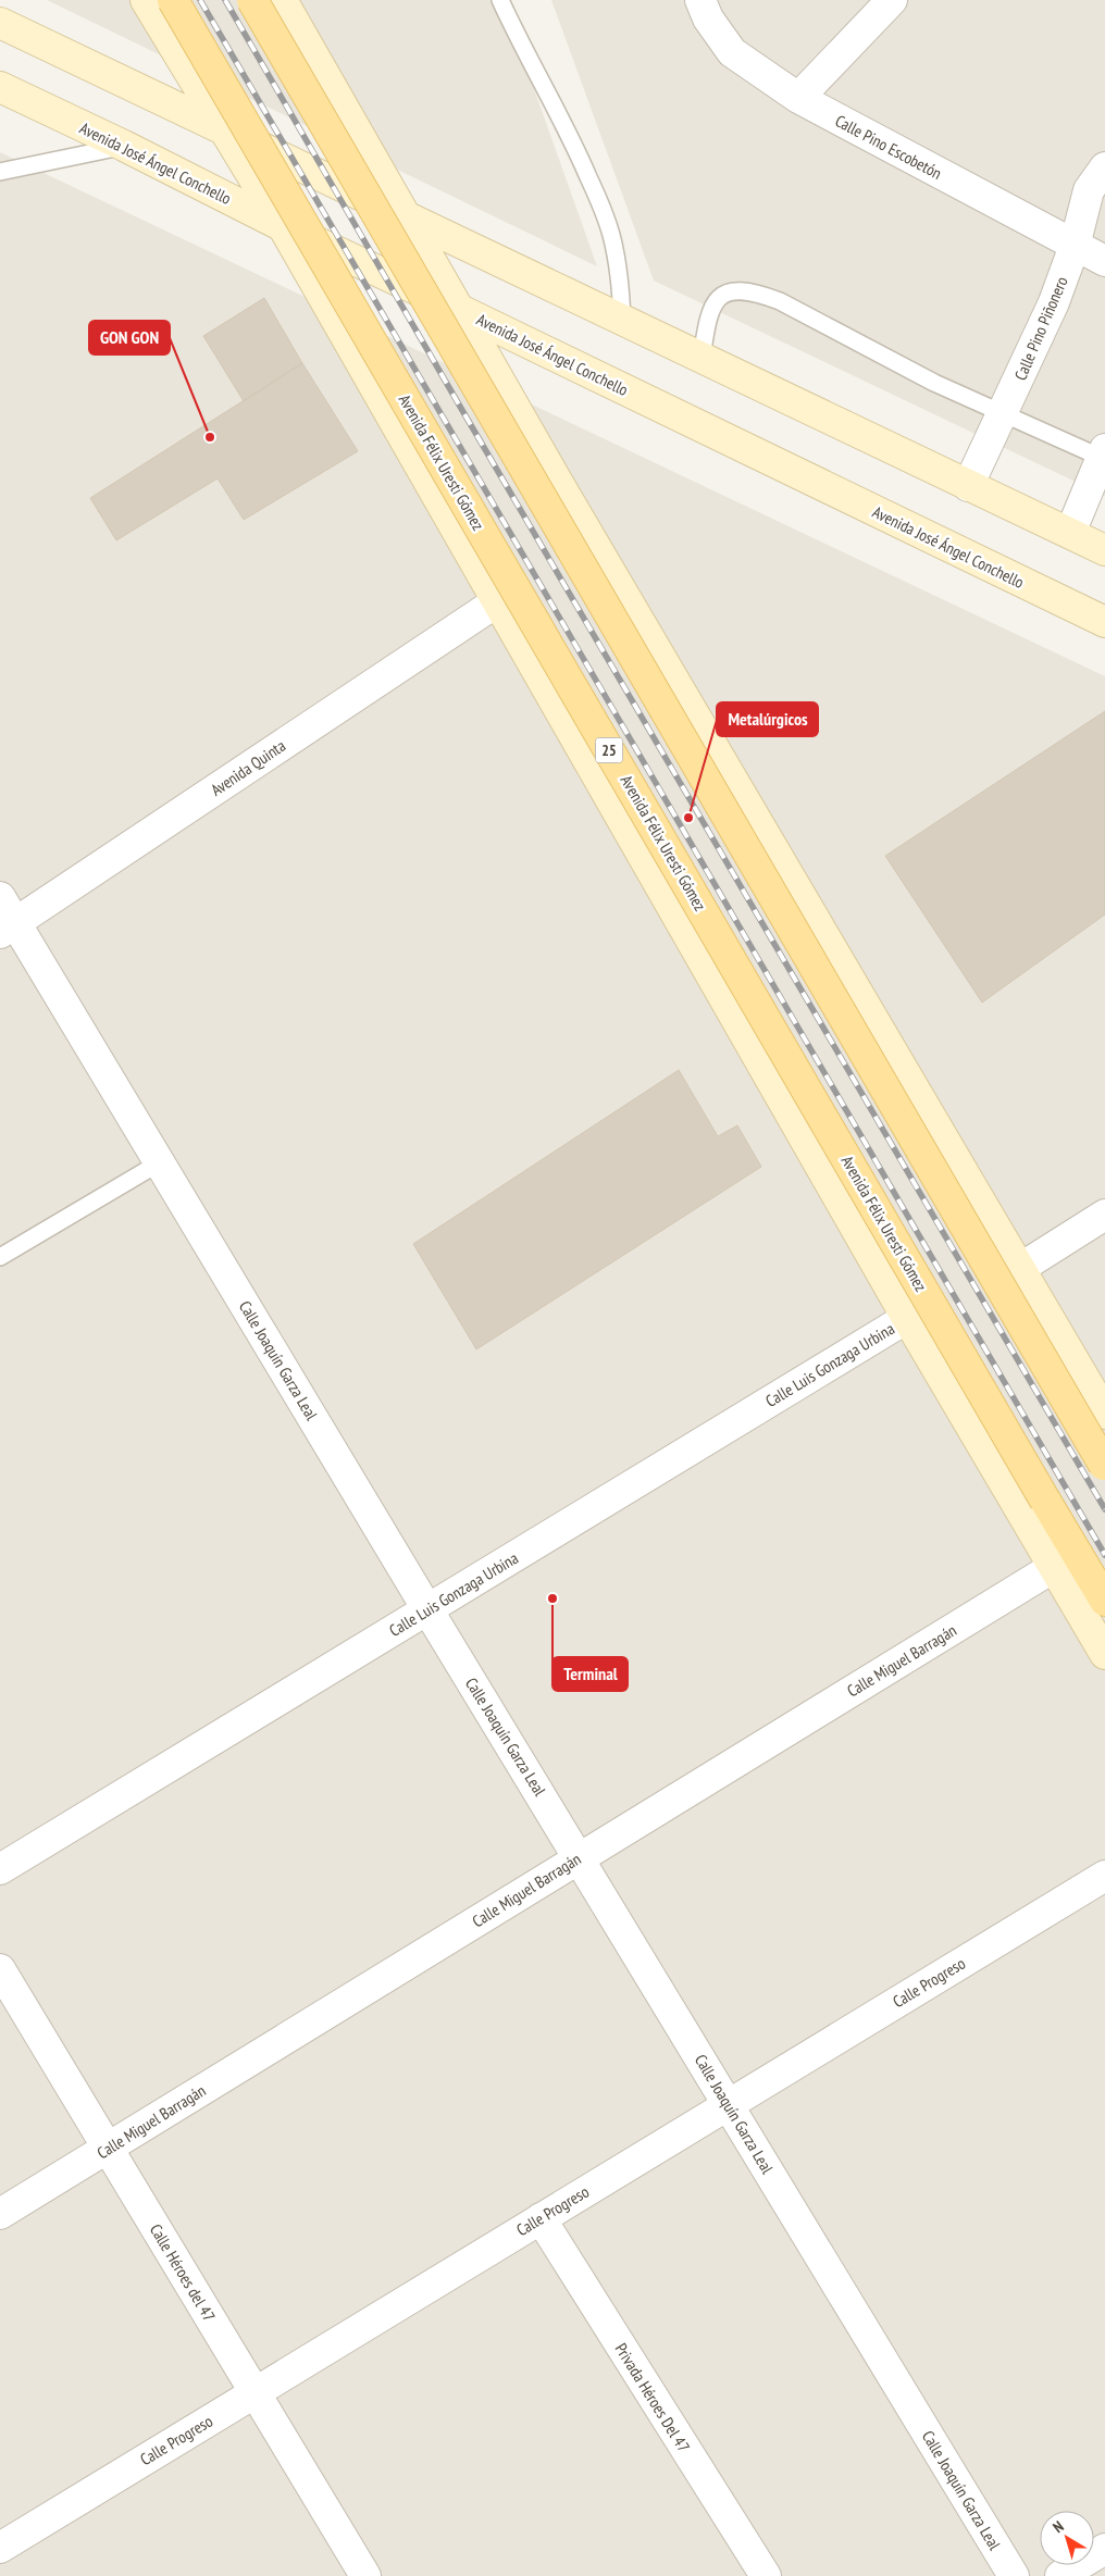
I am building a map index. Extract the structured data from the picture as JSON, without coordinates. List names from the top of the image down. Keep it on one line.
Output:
{"streets":{"main road":["Avenida Félix Uresti Gómez","25"],"street":["Calle Pino Escobetón","Avenida José Ángel Conchello","Calle Pino Piñonero","Avenida Quinta","Calle Joaquín Garza Leal","Calle Luis Gonzaga Urbina","Calle Miguel Barragán","Calle Progreso","Calle Héroes del 47","Privada Héroes Del 47"]},"crossings":[["Calle Pino Escobetón","Calle Pino Piñonero"],["Avenida José Ángel Conchello","25"],["25","Avenida Quinta"],["25","Calle Luis Gonzaga Urbina"],["25","Calle Miguel Barragán"],["Avenida Quinta","Calle Joaquín Garza Leal"],["Calle Joaquín Garza Leal","Calle Luis Gonzaga Urbina"],["Calle Joaquín Garza Leal","Calle Miguel Barragán"],["Calle Joaquín Garza Leal","Calle Progreso"],["Calle Miguel Barragán","Calle Héroes del 47"],["Calle Progreso","Calle Héroes del 47"],["Calle Progreso","Privada Héroes Del 47"]],"places":["GON GON","Metalúrgicos","Terminal"],"north":"top left"}
